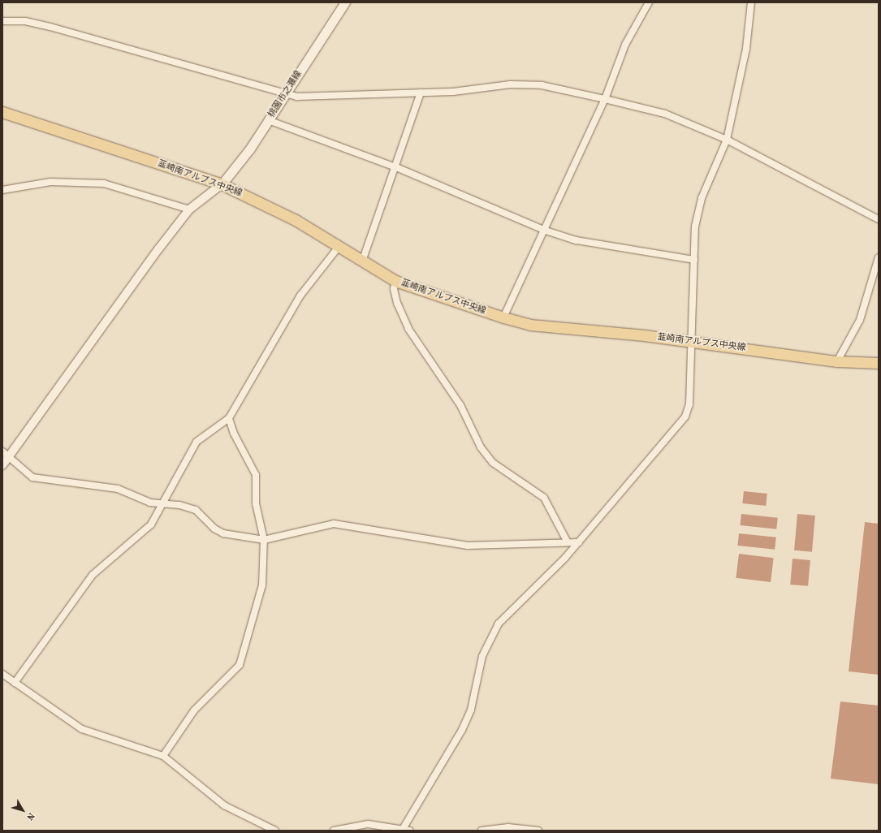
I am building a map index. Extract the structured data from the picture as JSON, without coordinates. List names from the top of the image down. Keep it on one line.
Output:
{"streets":{"main road":["桃園市之瀬線","韮崎南アルプス中央線"]},"crossings":[["桃園市之瀬線","韮崎南アルプス中央線"]],"north":"bottom right"}
